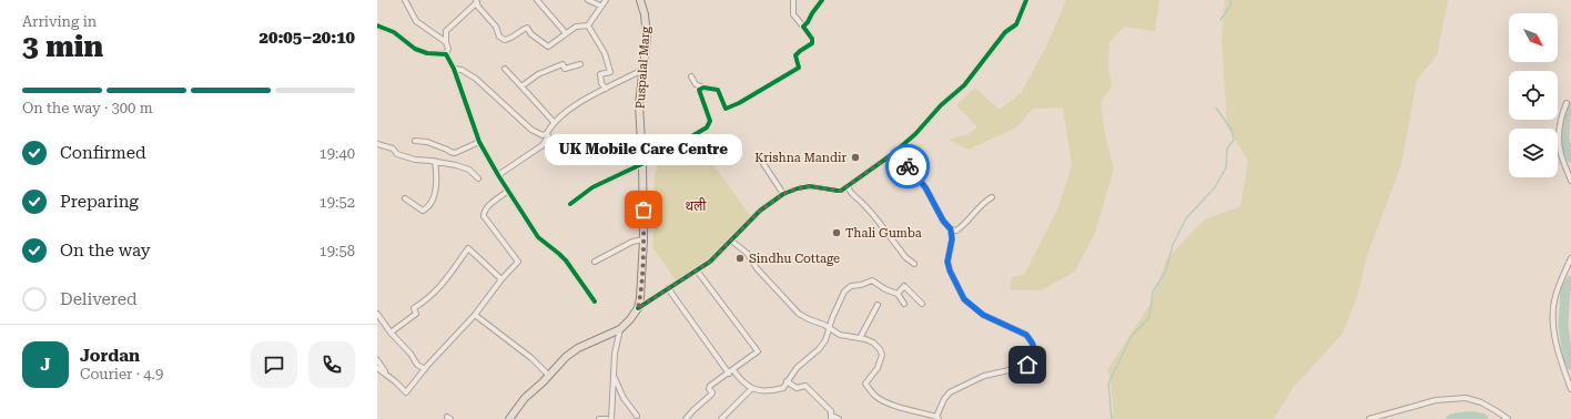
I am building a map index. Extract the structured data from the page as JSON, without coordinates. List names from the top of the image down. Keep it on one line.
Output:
{"streets":{"main road":["Puspalal Marg"]},"districts":["थली"],"places":["Krishna Mandir","UK Mobile Care Centre","Thali Gumba","Sindhu Cottage"],"north":"bottom right","page":{"heading":["3 min","Arriving in","20:05–20:10"],"panel":["Jordan","Courier · 4.9"],"bar":"On the way · 300 m","list":[["Confirmed","19:40"],["Preparing","19:52"],["On the way","19:58"],"Delivered"],"bubble":"UK Mobile Care Centre","round":"J"}}
